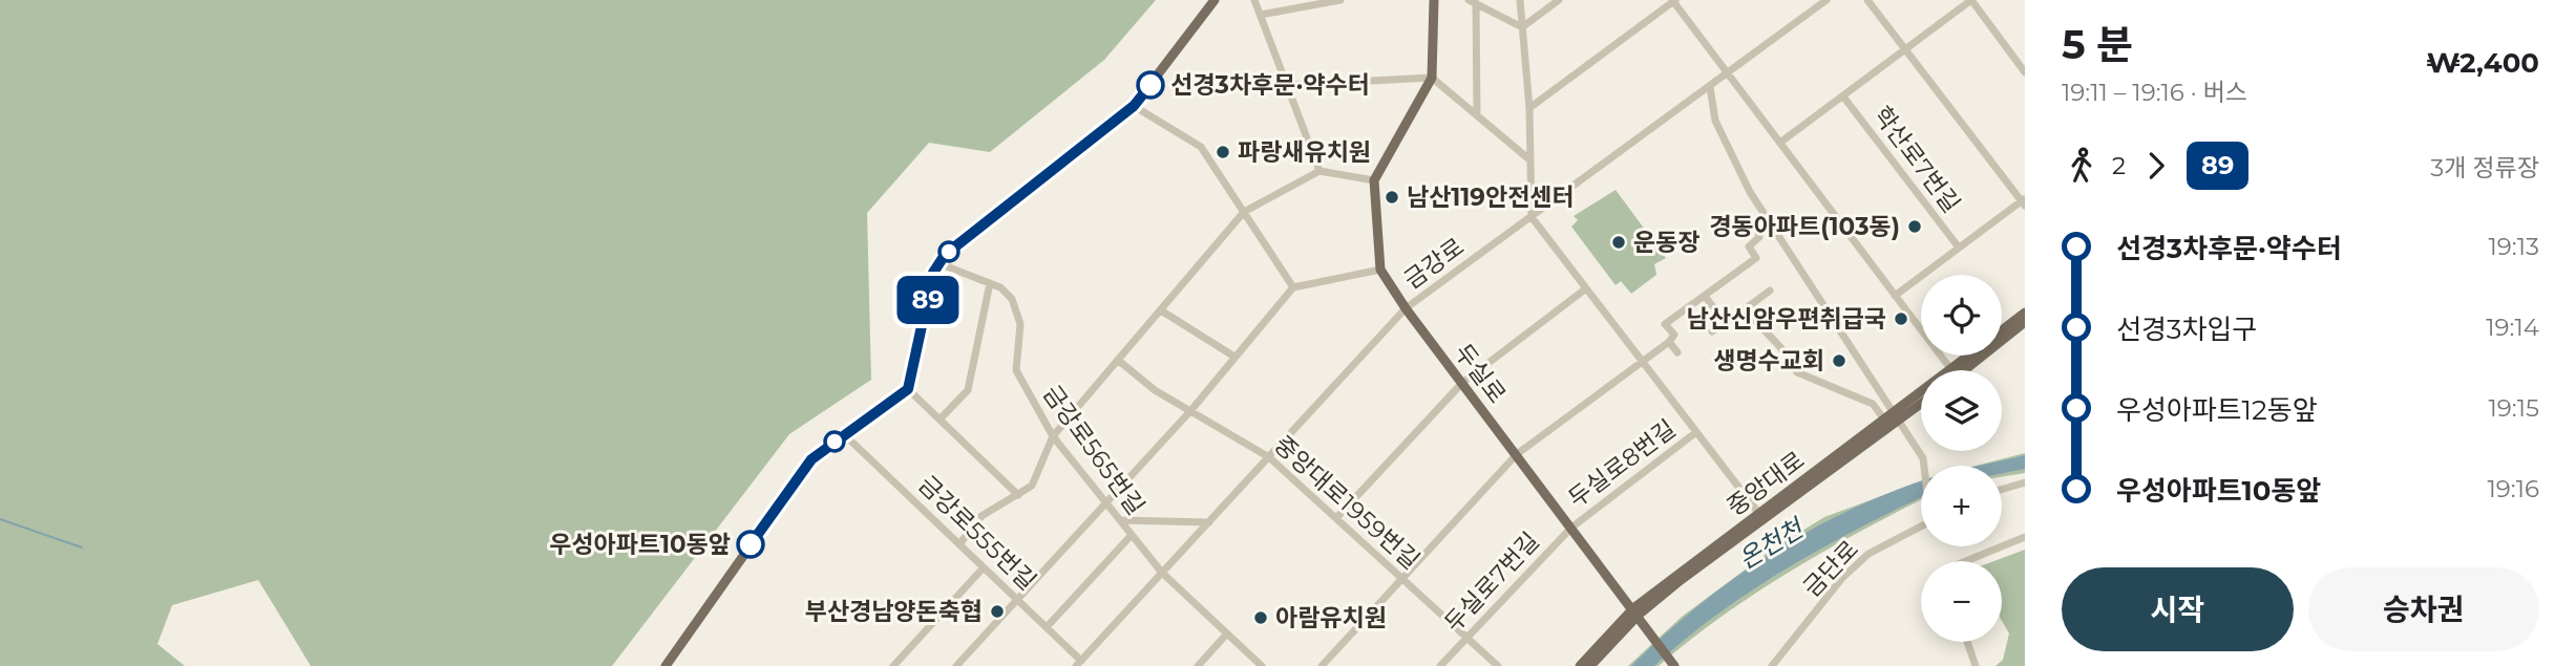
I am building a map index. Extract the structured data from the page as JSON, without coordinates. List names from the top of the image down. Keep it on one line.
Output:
{"streets":{"main road":["두실로","중앙대로"],"street":["학산로7번길","금강로","금강로565번길","두실로8번길","중앙대로1959번길","금강로555번길","금단로","두실로7번길"]},"crossings":[["금강로","두실로"],["금강로","금강로565번길"],["금강로","중앙대로1959번길"],["금강로","금강로555번길"],["두실로","두실로8번길"],["두실로","중앙대로"],["두실로","두실로7번길"],["금강로565번길","금강로555번길"],["두실로8번길","두실로7번길"],["중앙대로1959번길","두실로7번길"]],"water":["온천천"],"places":["선경3차후문·약수터","파랑새유치원","남산119안전센터","경동아파트(103동)","운동장","남산신암우편취급국","생명수교회","우성아파트10동앞","부산경남양돈축협","아람유치원"],"lines":["bus line 89"],"page":{"on_map":"89","heading":["5 분","19:11 – 19:16 · 버스","₩2,400"],"legs":["2","89","3개 정류장"],"list":[{"name":"선경3차후문·약수터","value":"19:13"},{"name":"선경3차입구","value":"19:14"},{"name":"우성아파트12동앞","value":"19:15"},{"name":"우성아파트10동앞","value":"19:16"}],"map_buttons":["+","−"],"buttons":["시작","승차권"]}}
